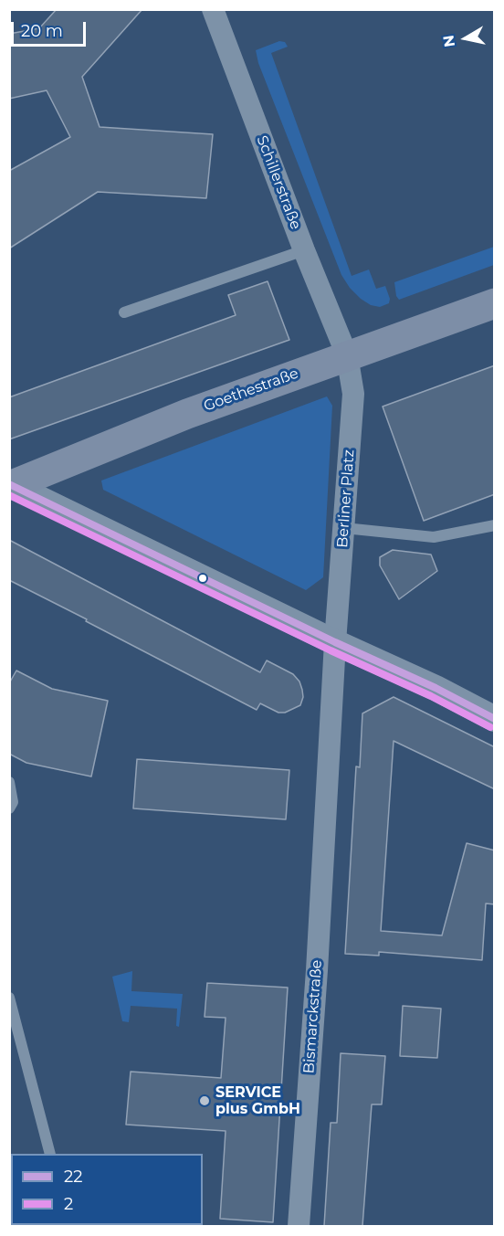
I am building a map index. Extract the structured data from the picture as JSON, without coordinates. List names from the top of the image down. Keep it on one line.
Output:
{"streets":{"main road":["Goethestraße"],"street":["Schillerstraße","Berliner Platz","Bismarckstraße"]},"crossings":[["Schillerstraße","Goethestraße"],["Schillerstraße","Berliner Platz"],["Goethestraße","Berliner Platz"],["Berliner Platz","Bismarckstraße"]],"places":["SERVICE plus GmbH"],"lines":["transit line 22","transit line 2"],"legend":["22","2"],"scale_bar":"20 m","north":"left"}
